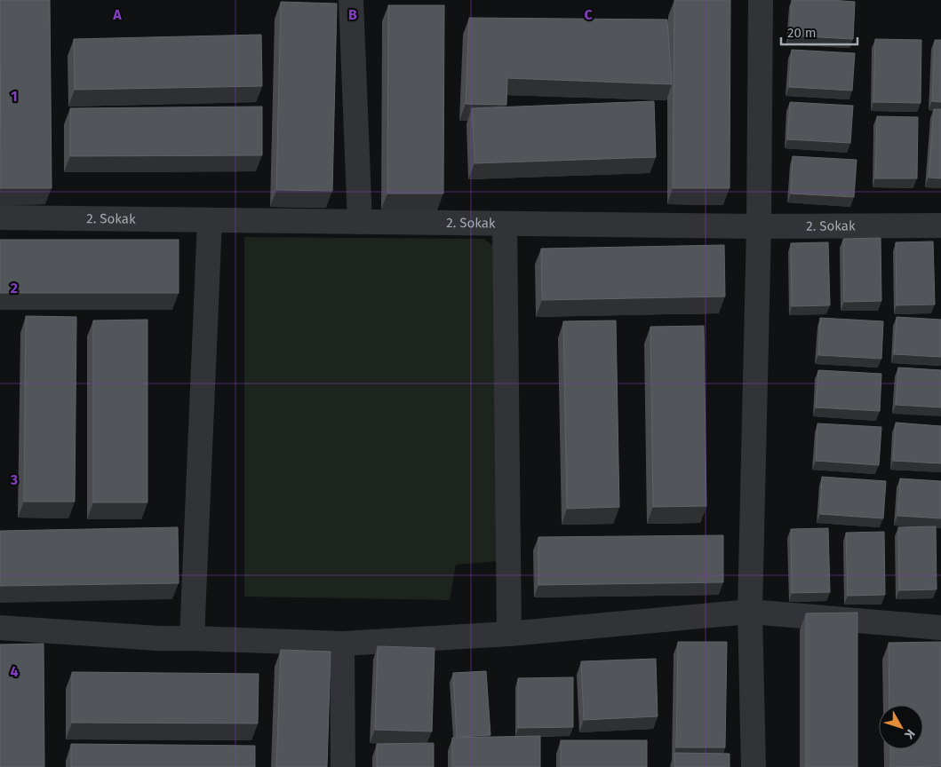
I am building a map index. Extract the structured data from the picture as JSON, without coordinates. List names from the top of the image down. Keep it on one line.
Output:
{"streets":{"street":["2. Sokak"]},"scale_bar":"20 m","north":"bottom right","grid":{"columns":["A","B","C"],"rows":["1","2","3","4"]}}
